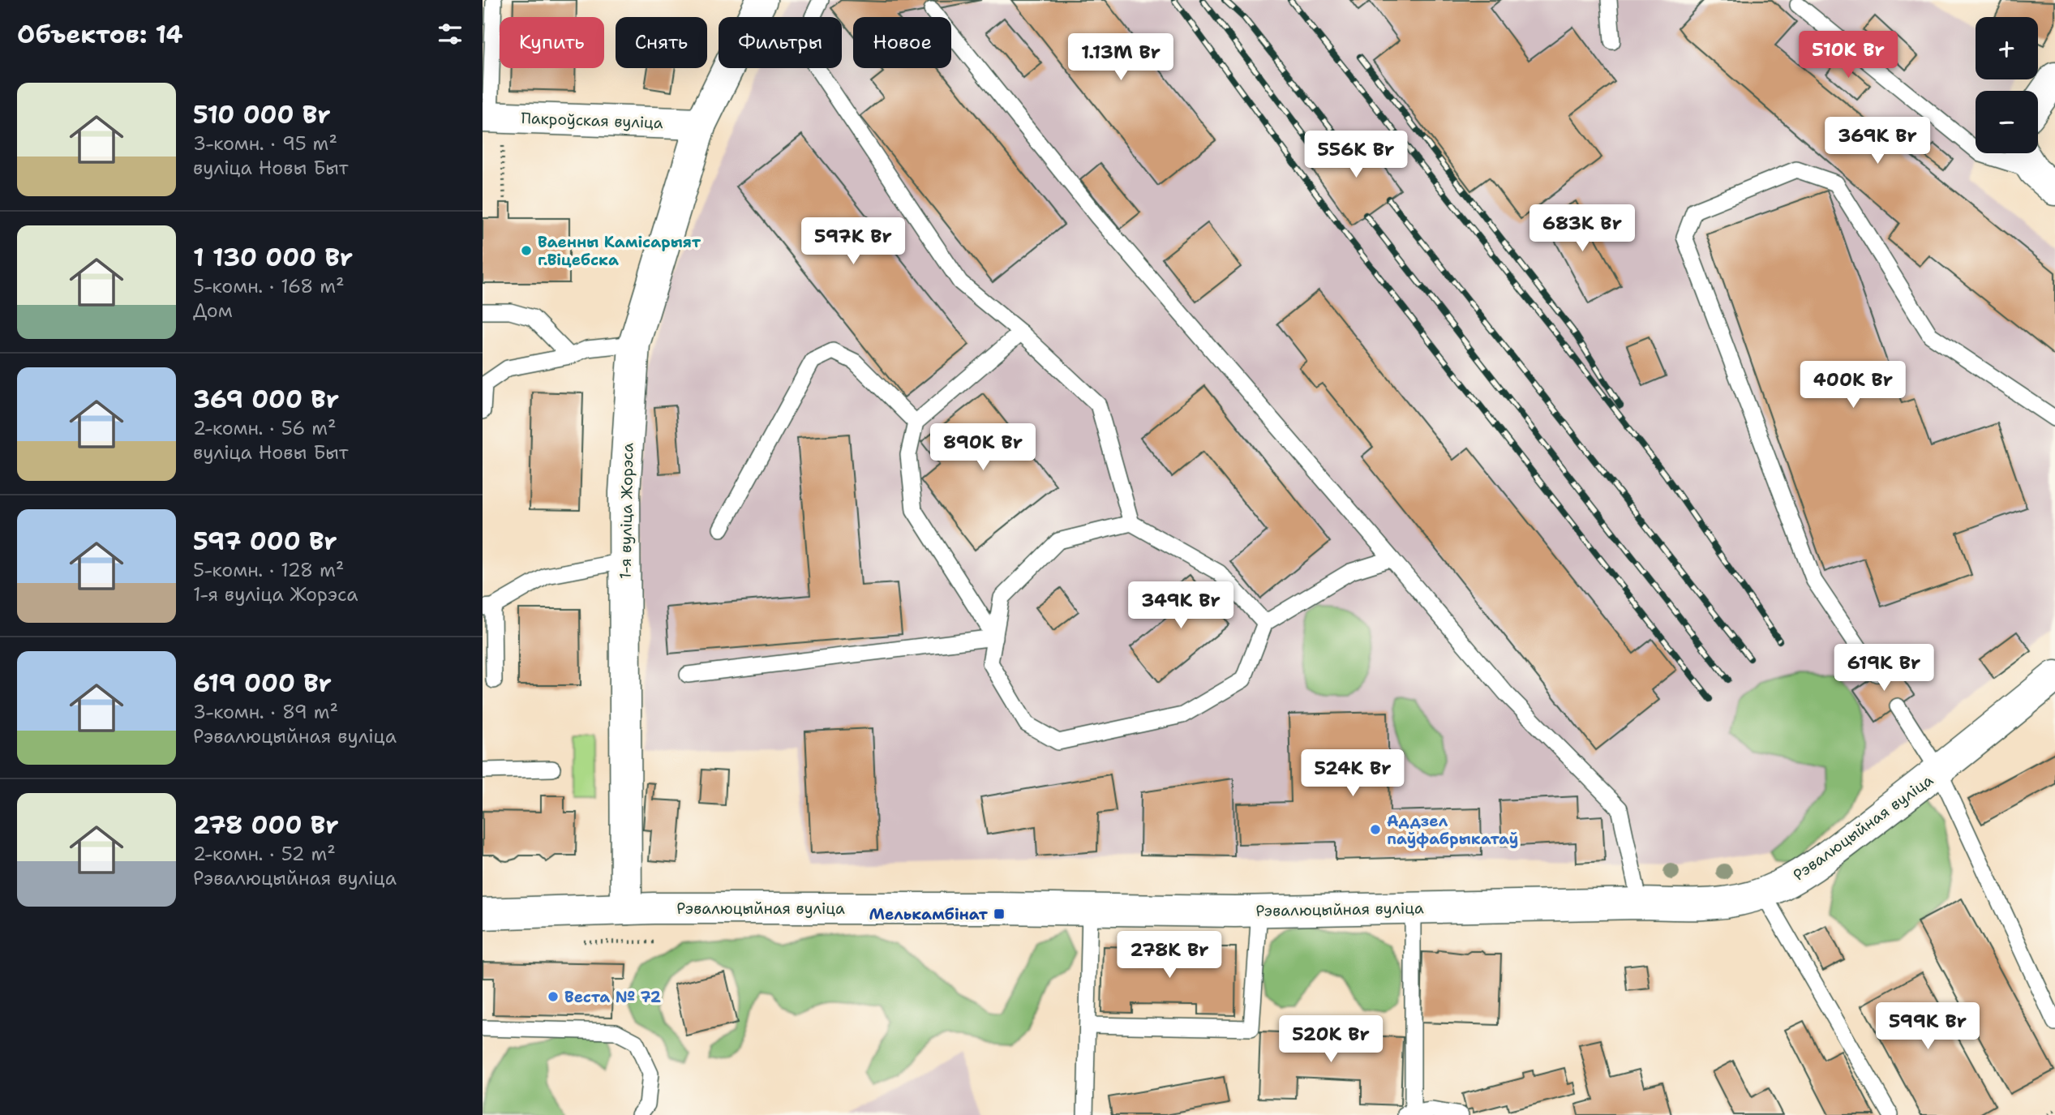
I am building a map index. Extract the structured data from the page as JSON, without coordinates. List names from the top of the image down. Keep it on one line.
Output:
{"streets":{"street":["Пакроўская вуліца","1-я вуліца Жорэса","Рэвалюцыйная вуліца"]},"crossings":[["Пакроўская вуліца","1-я вуліца Жорэса"],["1-я вуліца Жорэса","Рэвалюцыйная вуліца"]],"places":{"other":["Ваенны Камісарыят г.Віцебска","Аддзел паўфабрыкатаў","Веста № 72"],"transit":["Мелькамбінат"]},"page":{"heading":"Объектов: 14","map_buttons":["+","−"],"chip":["Купить","Снять","Фильтры","Новое"],"price":["510K Br","1.13M Br","369K Br","556K Br","683K Br","597K Br","400K Br","890K Br","349K Br","619K Br","524K Br","278K Br","599K Br","520K Br"],"list":[{"name":"510 000 Br","note":"3-комн. · 95 m² · вуліца Новы Быт"},{"name":"1 130 000 Br","note":"5-комн. · 168 m² · Дом"},{"name":"369 000 Br","note":"2-комн. · 56 m² · вуліца Новы Быт"},{"name":"597 000 Br","note":"5-комн. · 128 m² · 1-я вуліца Жорэса"},{"name":"619 000 Br","note":"3-комн. · 89 m² · Рэвалюцыйная вуліца"},{"name":"278 000 Br","note":"2-комн. · 52 m² · Рэвалюцыйная вуліца"}]}}
